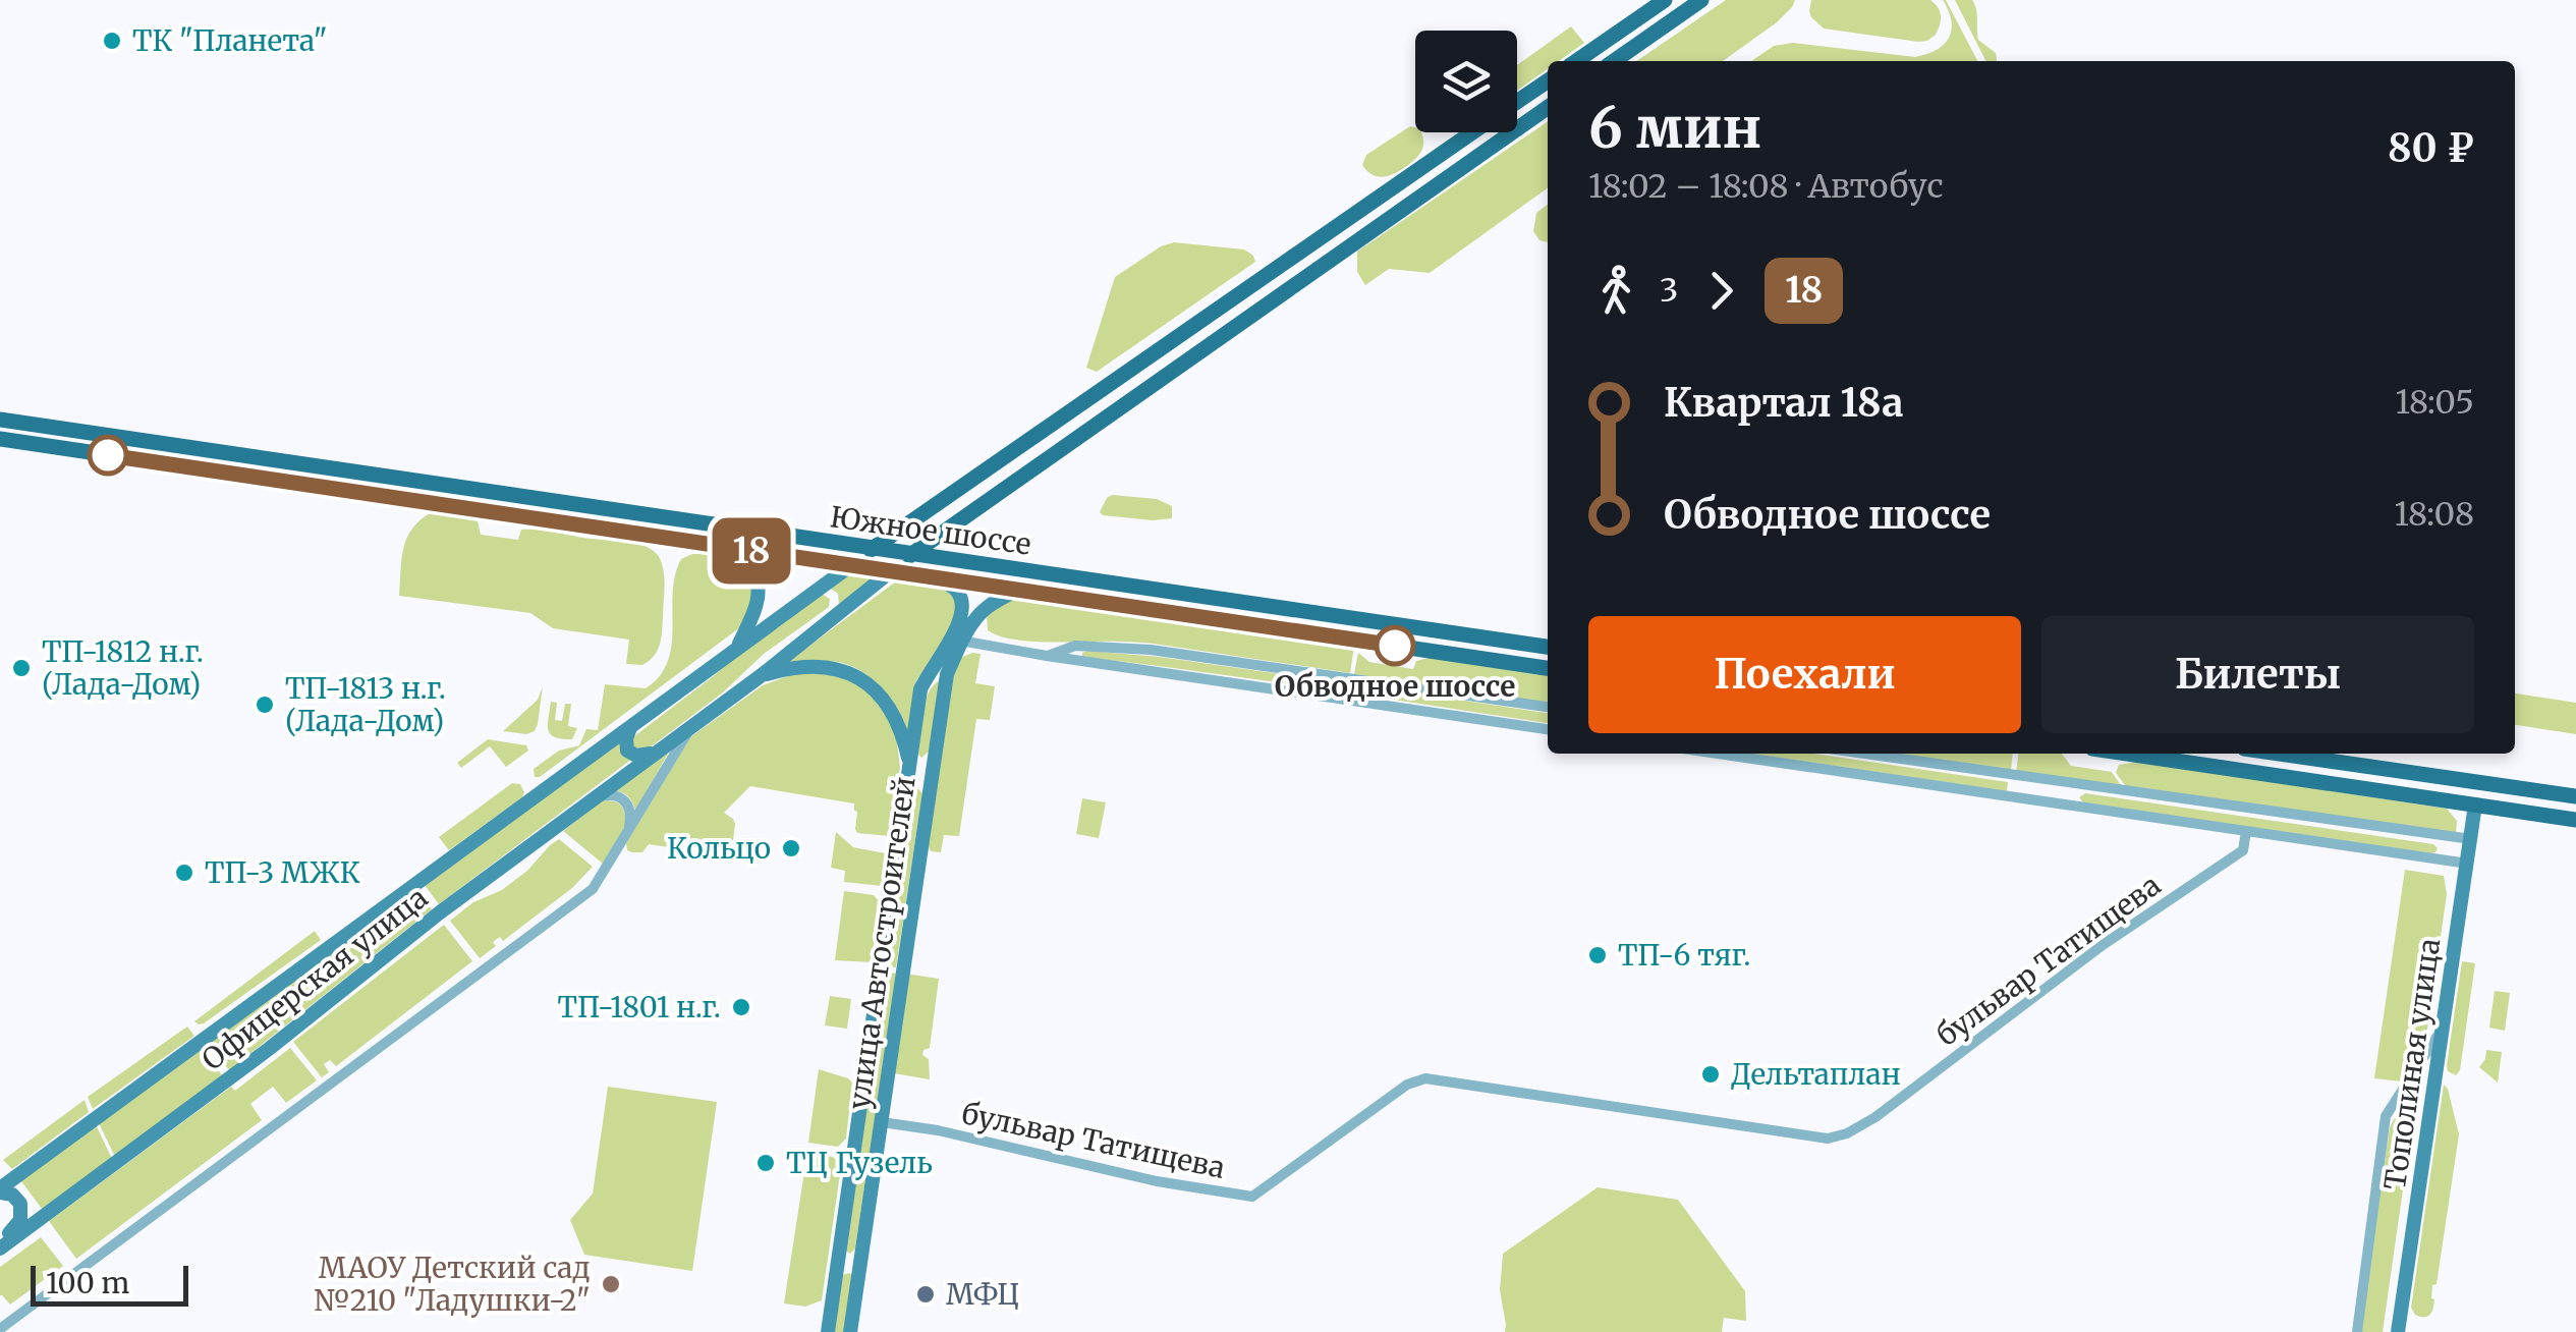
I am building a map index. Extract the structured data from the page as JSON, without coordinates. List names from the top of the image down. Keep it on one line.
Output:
{"streets":{"main road":["Южное шоссе","улица Автостроителей","Офицерская улица","Тополиная улица"],"street":["бульвар Татищева"]},"crossings":[["Южное шоссе","улица Автостроителей"],["Южное шоссе","Офицерская улица"],["улица Автостроителей","бульвар Татищева"],["улица Автостроителей","Офицерская улица"]],"places":["ТК \"Планета\"","Обводное шоссе","ТП-1812 н.г. (Лада-Дом)","ТП-1813 н.г. (Лада-Дом)","Кольцо","ТП-3 МЖК","ТП-6 тяг.","ТП-1801 н.г.","Дельтаплан","ТЦ Гузель","МАОУ Детский сад №210 \"Ладушки-2\"","МФЦ"],"lines":["bus line 18"],"scale_bar":"100 m","page":{"on_map":"18","heading":["6 мин","18:02 – 18:08 · Автобус","80 ₽"],"legs":["3","18"],"list":[{"name":"Квартал 18а","value":"18:05"},{"name":"Обводное шоссе","value":"18:08"}],"buttons":["Поехали","Билеты"],"scale":"100 m"}}
